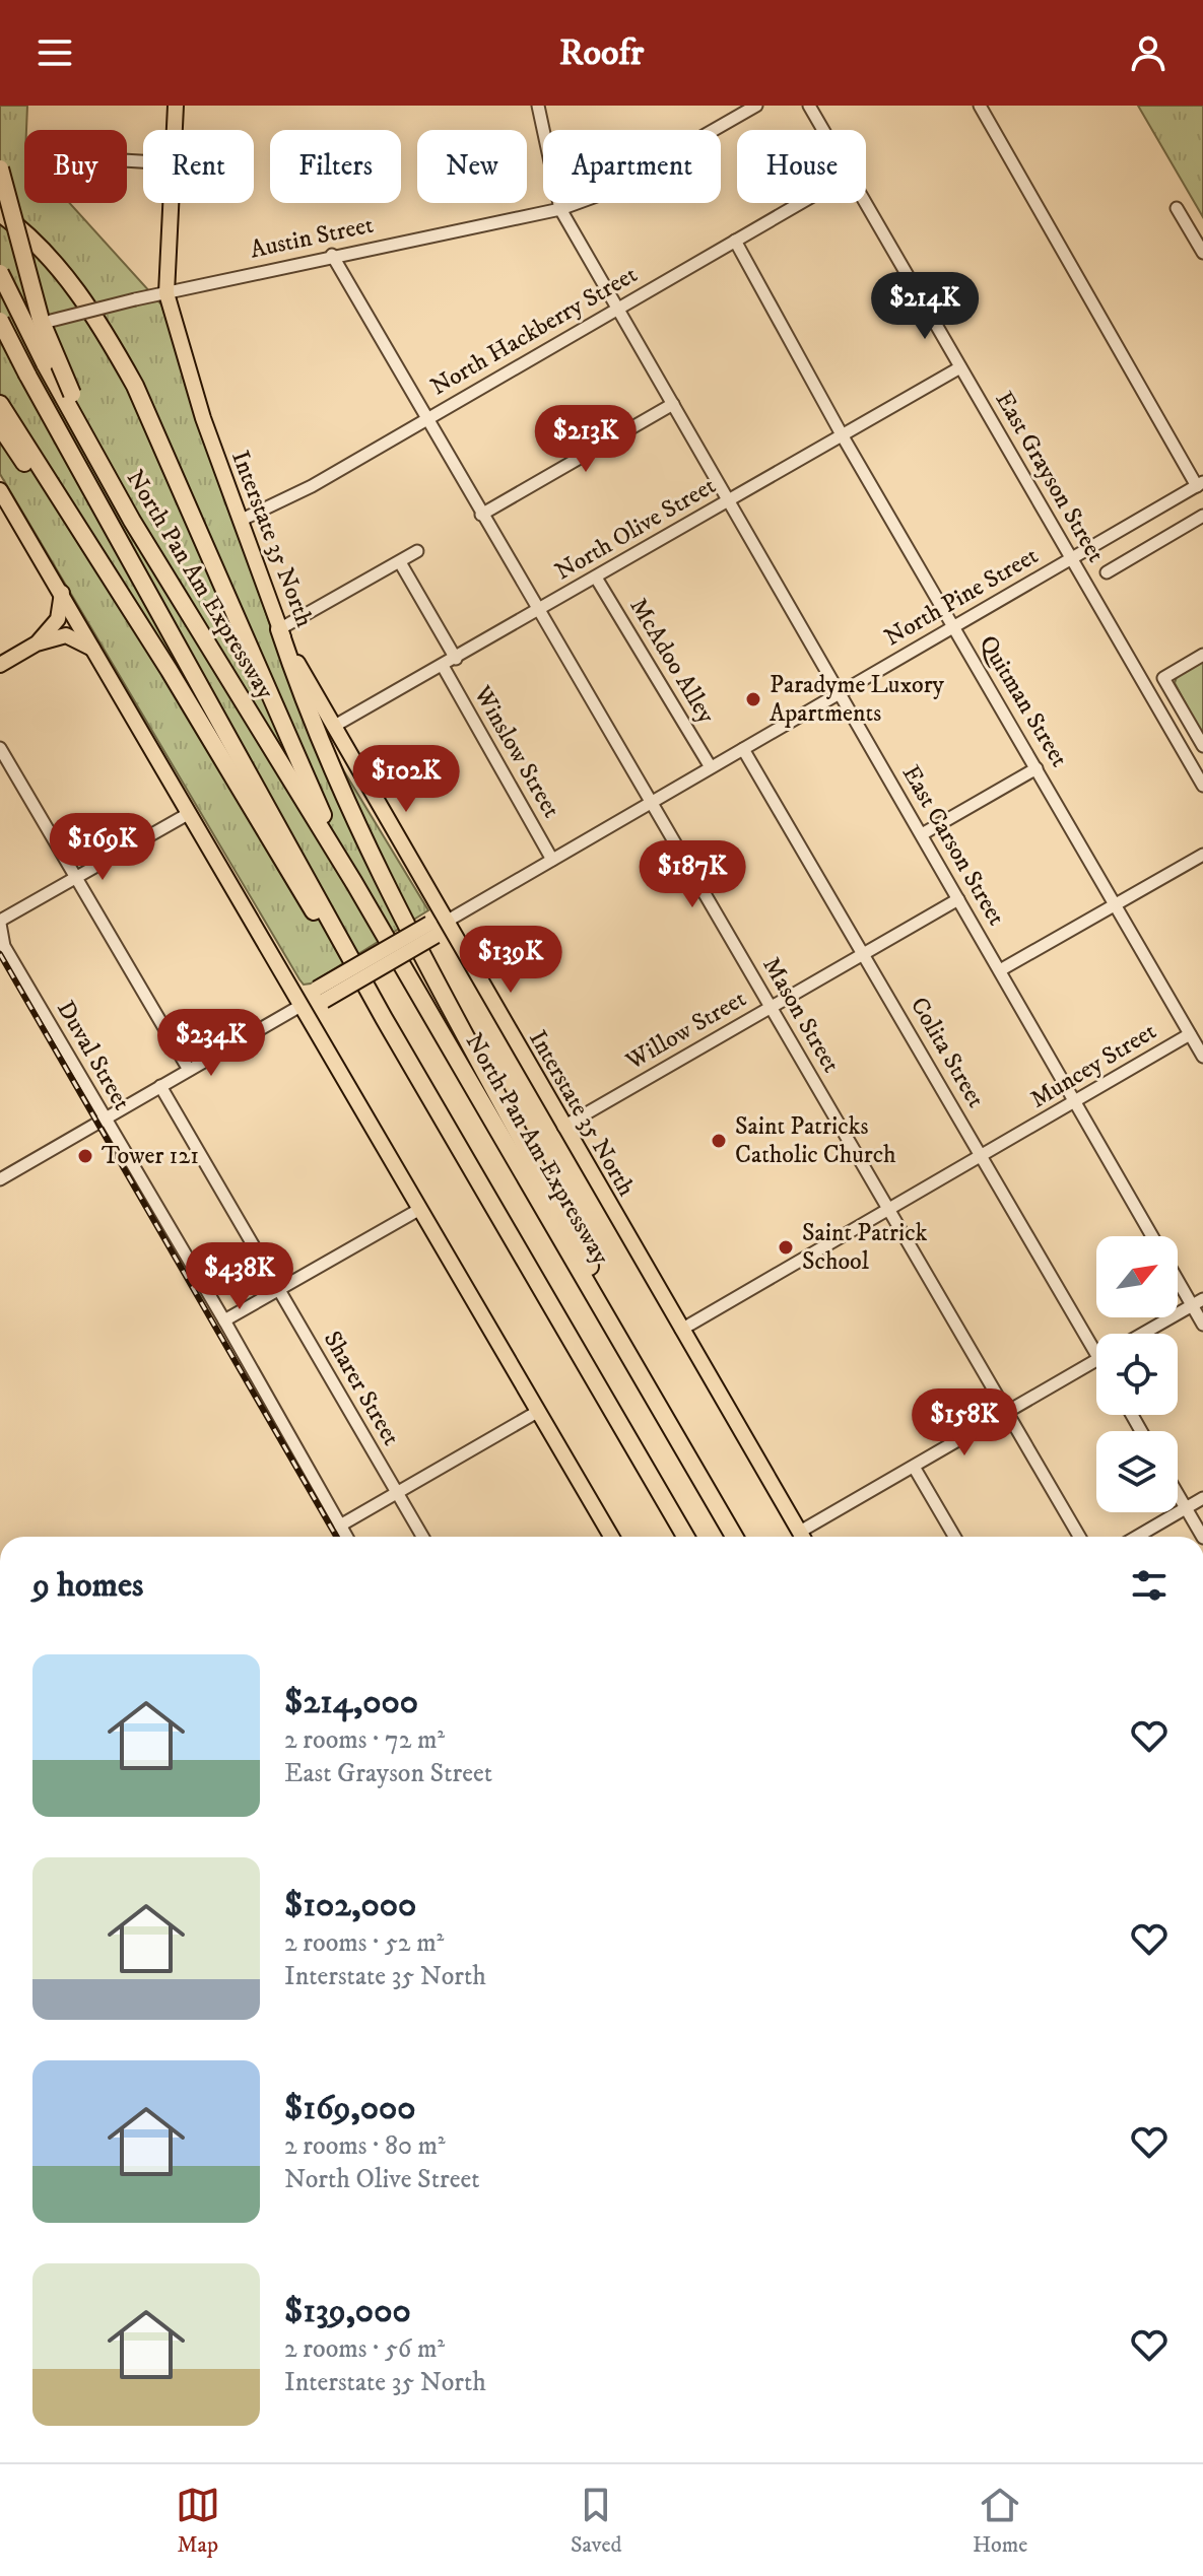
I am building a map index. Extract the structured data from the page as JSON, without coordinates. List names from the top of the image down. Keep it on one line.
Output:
{"streets":{"highway":["North Pan Am Expressway"],"main road":["Interstate 35 North","North Pine Street"],"street":["Austin Street","North Hackberry Street","East Grayson Street","North Olive Street","McAdoo Alley","Quitman Street","Winslow Street","East Carson Street","Mason Street","Willow Street","Colita Street","Duval Street","Muncey Street","Sharer Street"]},"crossings":[["Austin Street","Interstate 35 North"],["Austin Street","East Carson Street"],["Austin Street","Mason Street"],["North Hackberry Street","Interstate 35 North"],["North Hackberry Street","Quitman Street"],["North Hackberry Street","East Carson Street"],["North Hackberry Street","Mason Street"],["East Grayson Street","North Olive Street"],["East Grayson Street","North Pine Street"],["North Olive Street","Interstate 35 North"],["North Olive Street","McAdoo Alley"],["North Olive Street","Quitman Street"],["North Olive Street","Winslow Street"],["North Olive Street","East Carson Street"],["North Olive Street","Mason Street"],["Interstate 35 North","North Pine Street"],["Interstate 35 North","Willow Street"],["Interstate 35 North","Muncey Street"],["North Pine Street","McAdoo Alley"],["North Pine Street","Quitman Street"],["North Pine Street","Winslow Street"],["North Pine Street","East Carson Street"],["North Pine Street","Mason Street"],["North Pine Street","Colita Street"],["North Pine Street","Duval Street"],["North Pine Street","Sharer Street"],["Quitman Street","Muncey Street"],["East Carson Street","Willow Street"],["East Carson Street","Muncey Street"],["Mason Street","Willow Street"],["Mason Street","Muncey Street"],["Willow Street","Colita Street"],["Colita Street","Muncey Street"]],"places":["Paradyme Luxory Apartments","Saint Patricks Catholic Church","Tower 121","Saint Patrick School"],"north":"top right","page":{"header":"Roofr","chip":["Buy","Rent","Filters","New","Apartment","House"],"price":["$214K","$213K","$102K","$169K","$187K","$139K","$234K","$438K","$158K"],"heading":"9 homes","list":[{"name":"$214,000","note":"2 rooms · 72 m² · East Grayson Street"},{"name":"$102,000","note":"2 rooms · 52 m² · Interstate 35 North"},{"name":"$169,000","note":"2 rooms · 80 m² · North Olive Street"},{"name":"$139,000","note":"2 rooms · 56 m² · Interstate 35 North"}],"tabs":["Map","Saved","Home"]}}
